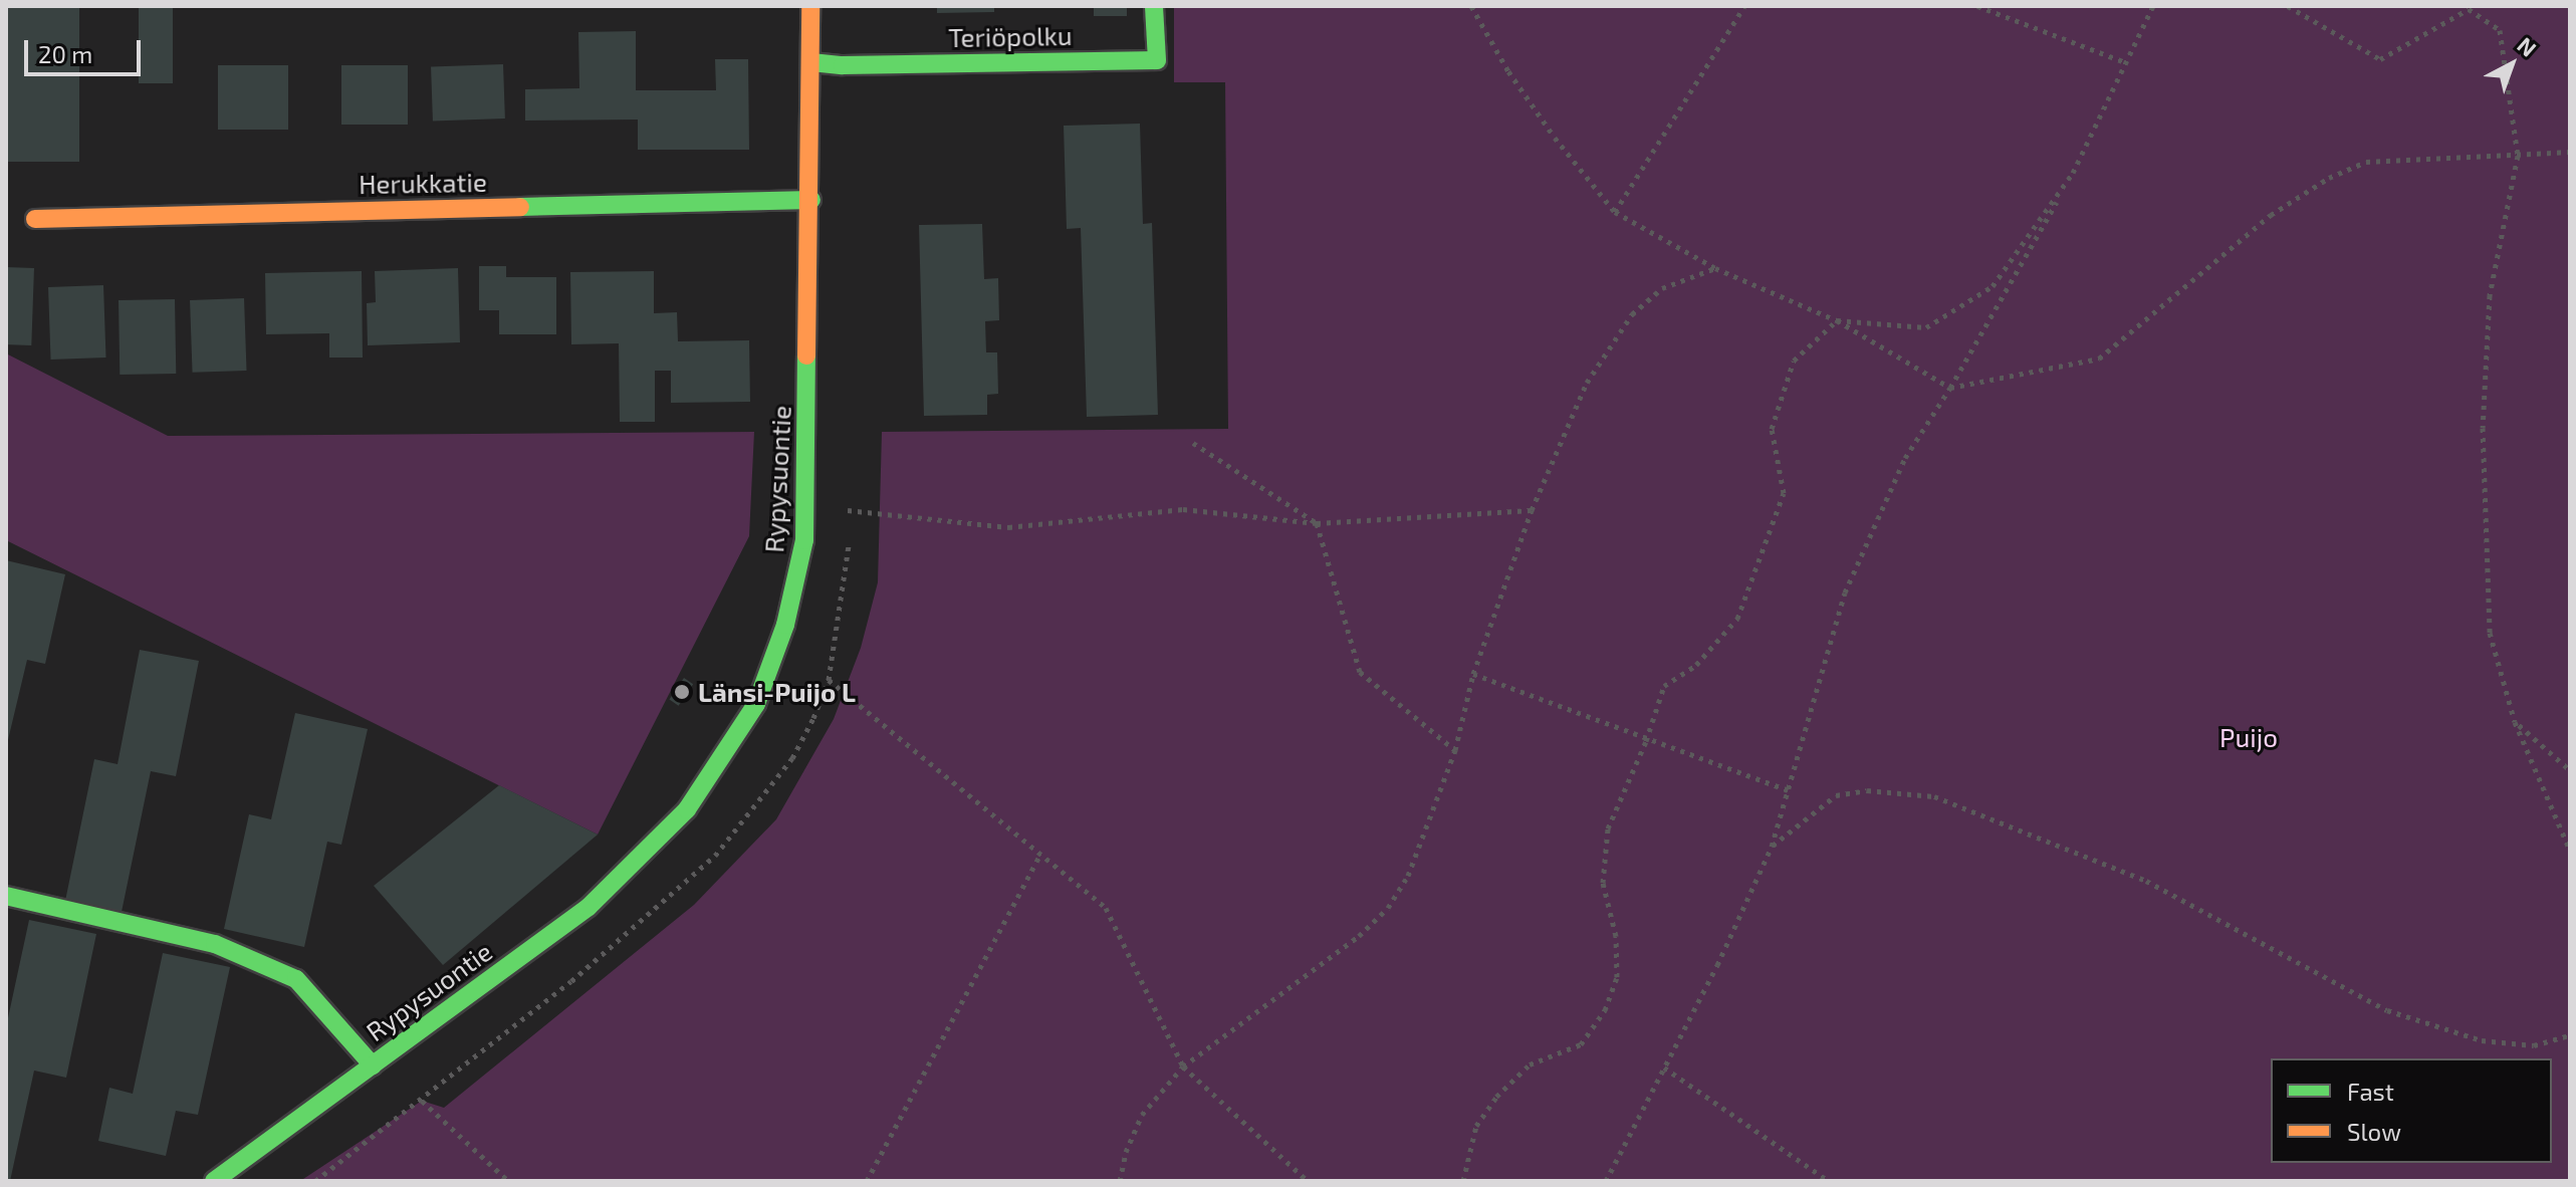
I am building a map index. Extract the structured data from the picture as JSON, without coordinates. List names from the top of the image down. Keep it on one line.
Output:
{"streets":{"street":["Teriöpolku","Herukkatie","Rypysuontie"]},"crossings":[["Teriöpolku","Rypysuontie"],["Herukkatie","Rypysuontie"]],"parks":["Puijo"],"places":["Länsi-Puijo L"],"legend":["Fast","Slow"],"scale_bar":"20 m","north":"top right"}
